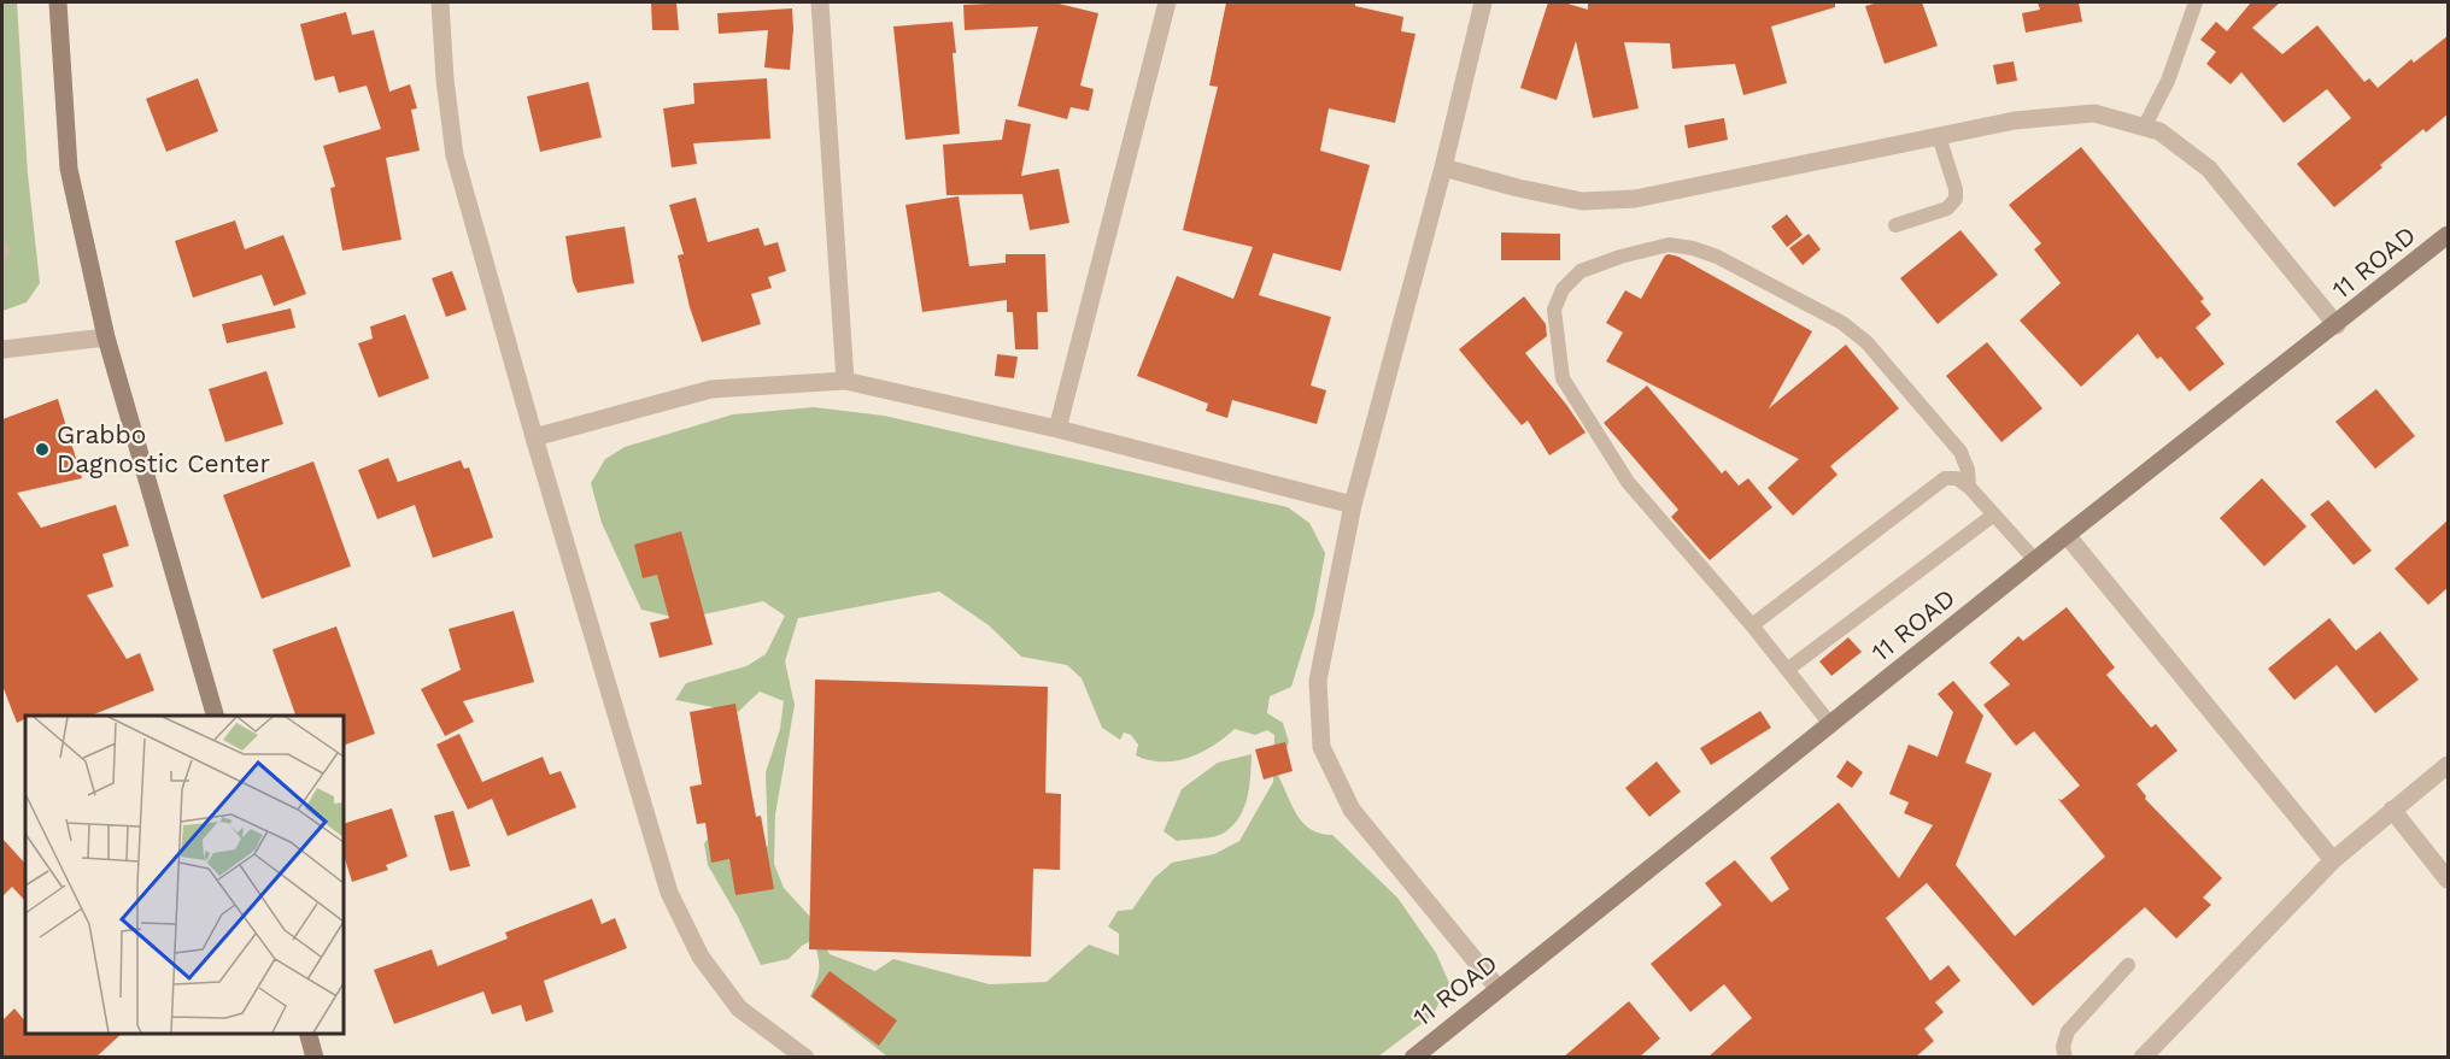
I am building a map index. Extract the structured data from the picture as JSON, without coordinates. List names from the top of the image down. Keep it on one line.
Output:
{"streets":{"street":["11 ROAD"]},"places":["Grabbo Dagnostic Center"]}
